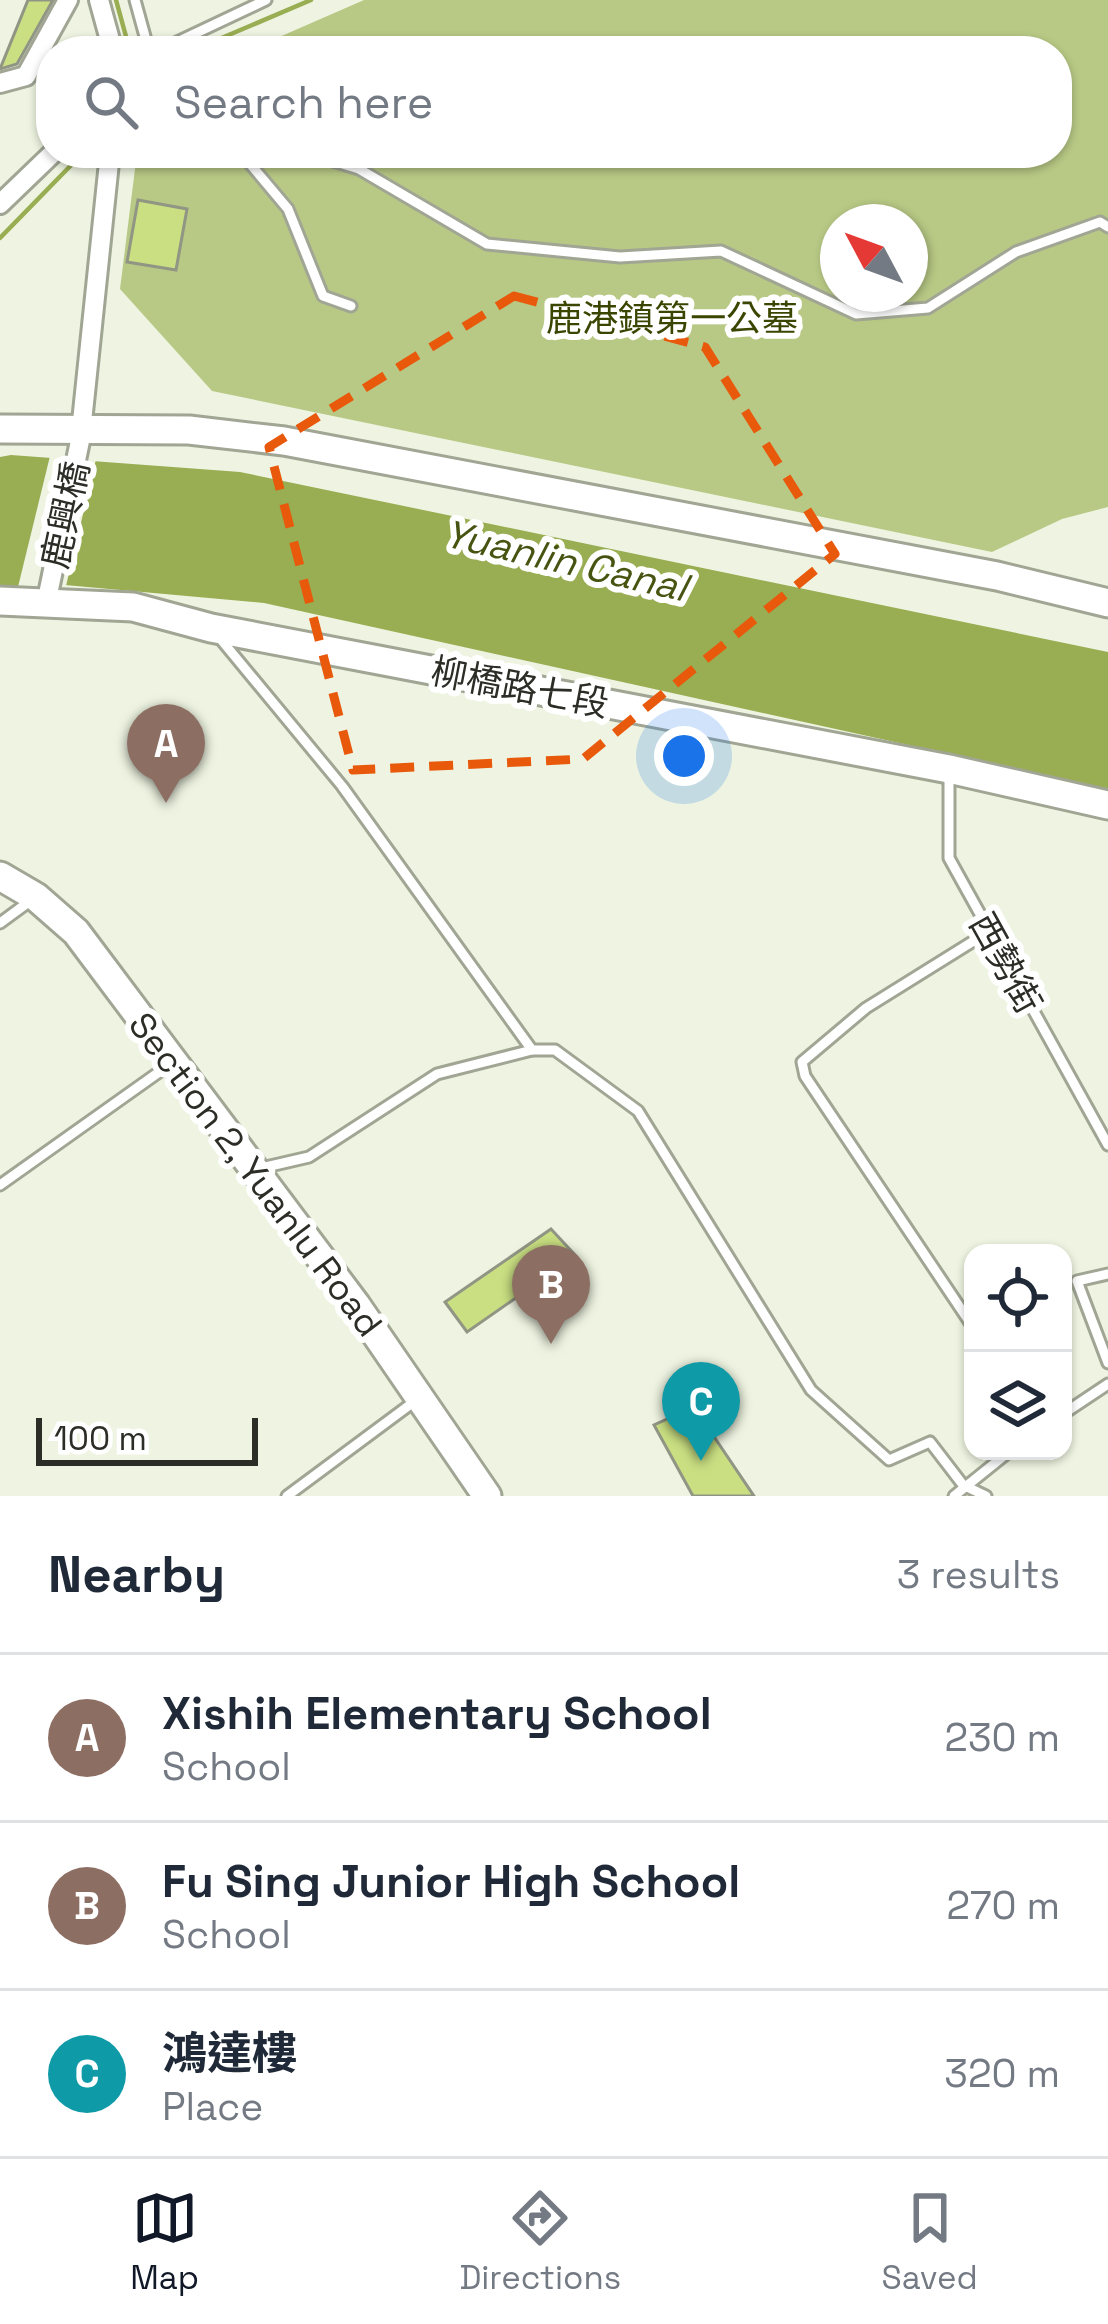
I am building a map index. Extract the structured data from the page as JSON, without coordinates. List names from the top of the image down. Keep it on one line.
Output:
{"streets":{"main road":["柳橋路七段","Section 2, Yuanlu Road"],"street":["鹿興橋"],"lane":["西勢街"]},"crossings":[["鹿興橋","柳橋路七段"],["柳橋路七段","西勢街"]],"water":["Yuanlin Canal"],"parks":["鹿港鎮第一公墓"],"scale_bar":"100 m","north":"top left","page":{"search":"Search here","pins":["A","B","C"],"scale":"100 m","heading":["Nearby","3 results"],"list":[{"mark":"A","name":"Xishih Elementary School","note":"School","value":"230 m"},{"mark":"B","name":"Fu Sing Junior High School","note":"School","value":"270 m"},{"mark":"C","name":"鴻達樓","note":"Place","value":"320 m"}],"nav":["Map","Directions","Saved"]}}
